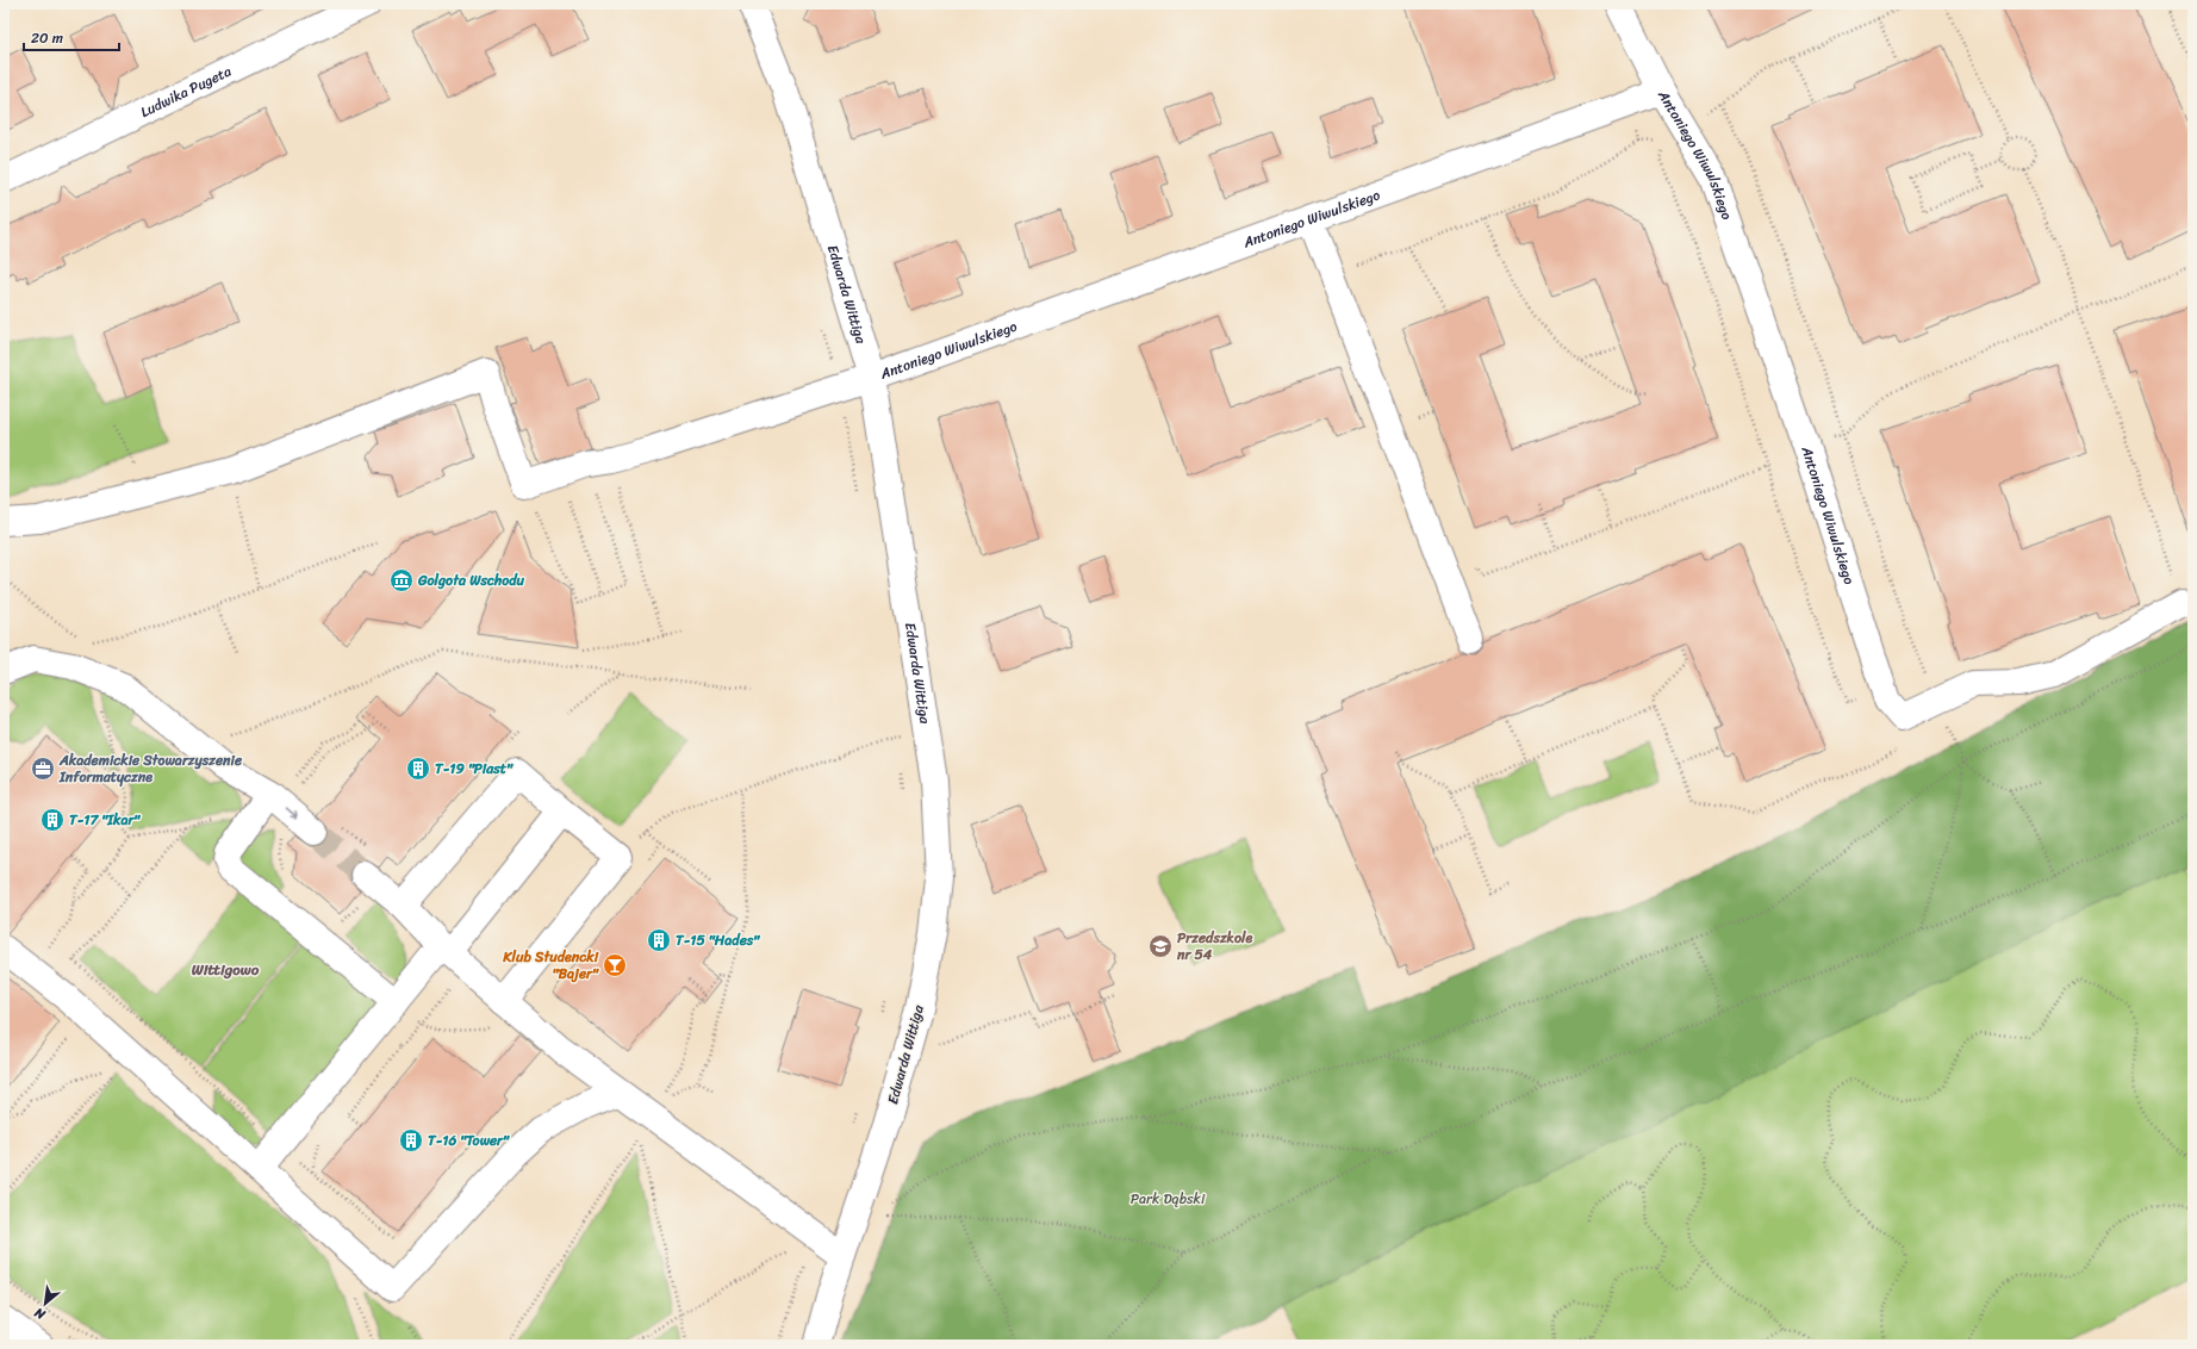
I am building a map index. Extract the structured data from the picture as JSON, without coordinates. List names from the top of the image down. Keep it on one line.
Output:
{"streets":{"street":["Ludwika Pugeta","Antoniego Wiwulskiego","Edwarda Wittiga"]},"crossings":[["Antoniego Wiwulskiego","Edwarda Wittiga"]],"districts":["Wittigowo"],"parks":["Park Dąbski"],"places":{"museum":["Golgota Wschodu"],"office":["Akademickie Stowarzyszenie Informatyczne"],"building":["T-19 \"Piast\"","T-17 \"Ikar\"","T-15 \"Hades\"","T-16 \"Tower\""],"school or university":["Przedszkole nr 54"],"bar":["Klub Studencki \"Bajer\""]},"scale_bar":"20 m","north":"bottom left"}
